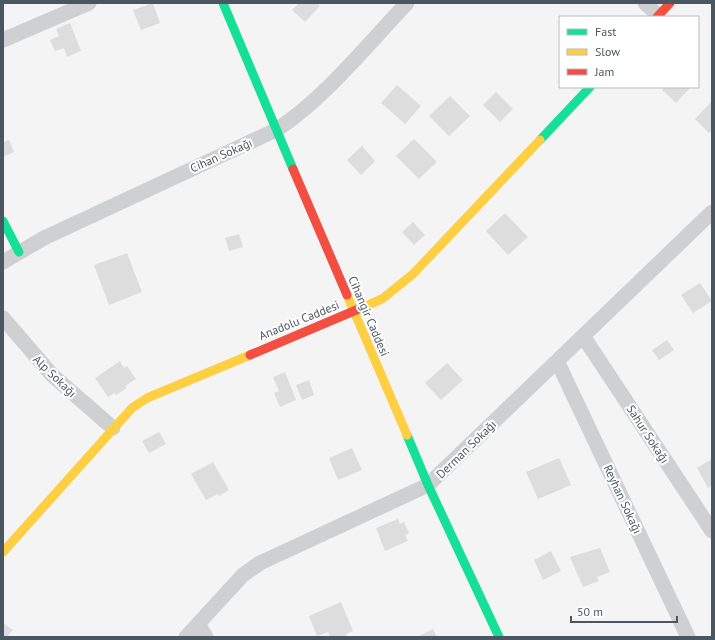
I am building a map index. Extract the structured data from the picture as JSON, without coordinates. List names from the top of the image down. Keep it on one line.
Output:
{"streets":{"street":["Cihan Sokağı","Cihangir Caddesi","Anadolu Caddesi","Alp Sokağı","Sahur Sokağı","Derman Sokağı","Reyhan Sokağı"]},"crossings":[["Cihan Sokağı","Cihangir Caddesi"],["Cihangir Caddesi","Anadolu Caddesi"],["Cihangir Caddesi","Derman Sokağı"],["Anadolu Caddesi","Alp Sokağı"],["Sahur Sokağı","Derman Sokağı"],["Derman Sokağı","Reyhan Sokağı"]],"legend":["Fast","Slow","Jam"],"scale_bar":"50 m"}
